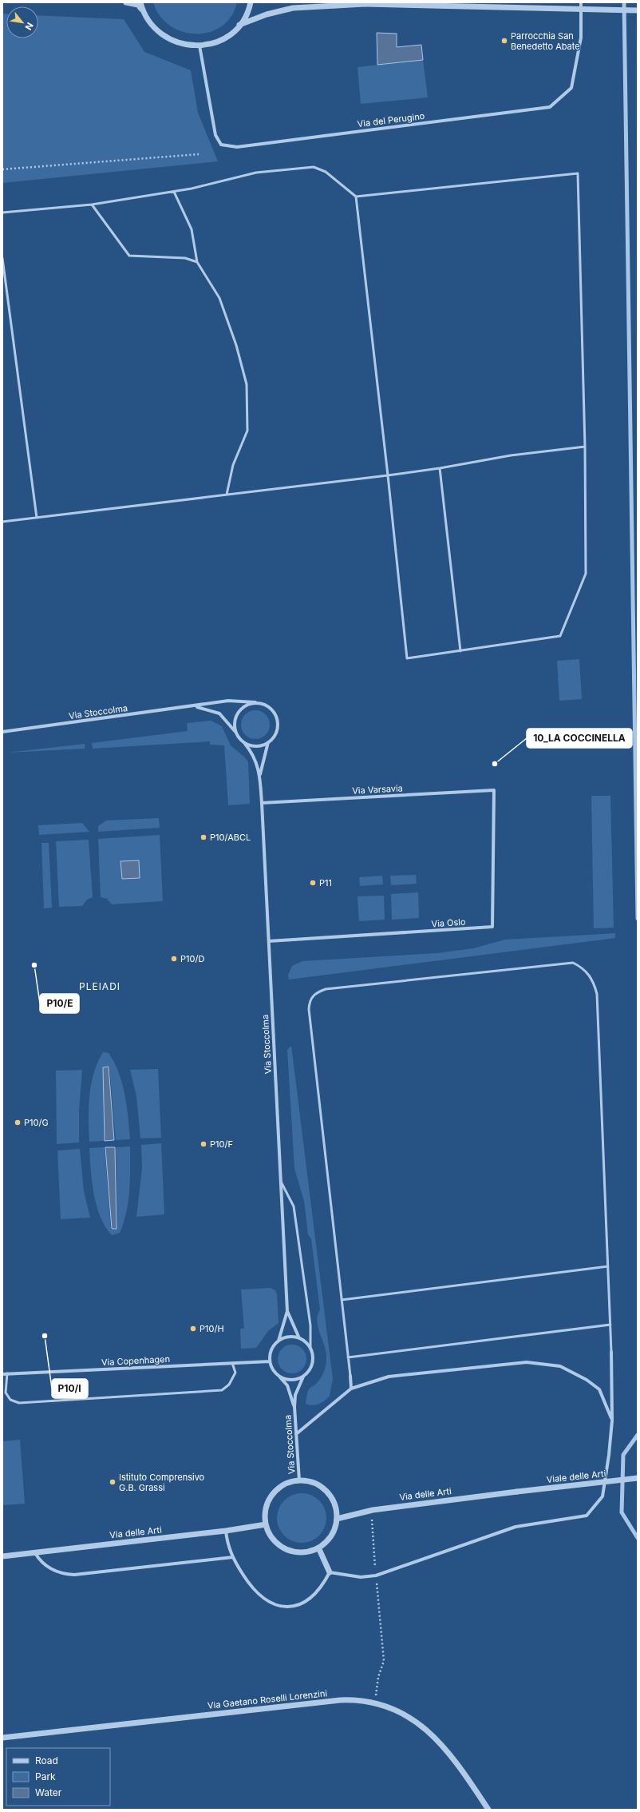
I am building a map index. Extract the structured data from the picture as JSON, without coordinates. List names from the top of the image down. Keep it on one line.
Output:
{"streets":{"street":["Via del Perugino","Via Stoccolma","Via Varsavia","Via Oslo","Via Copenhagen","Viale delle Arti","Via delle Arti","Via Gaetano Roselli Lorenzini"]},"crossings":[["Via Stoccolma","Via Varsavia"],["Via Stoccolma","Via Oslo"],["Via Stoccolma","Via Copenhagen"],["Via Stoccolma","Via delle Arti"],["Via Varsavia","Via Oslo"],["Viale delle Arti","Via delle Arti"]],"districts":["PLEIADI"],"places":["Parrocchia San Benedetto Abate","10_LA COCCINELLA","P10/ABCL","P11","P10/D","P10/E","P10/G","P10/F","P10/H","P10/I","Istituto Comprensivo G.B. Grassi"],"legend":["Road","Park","Water"],"north":"bottom right"}
